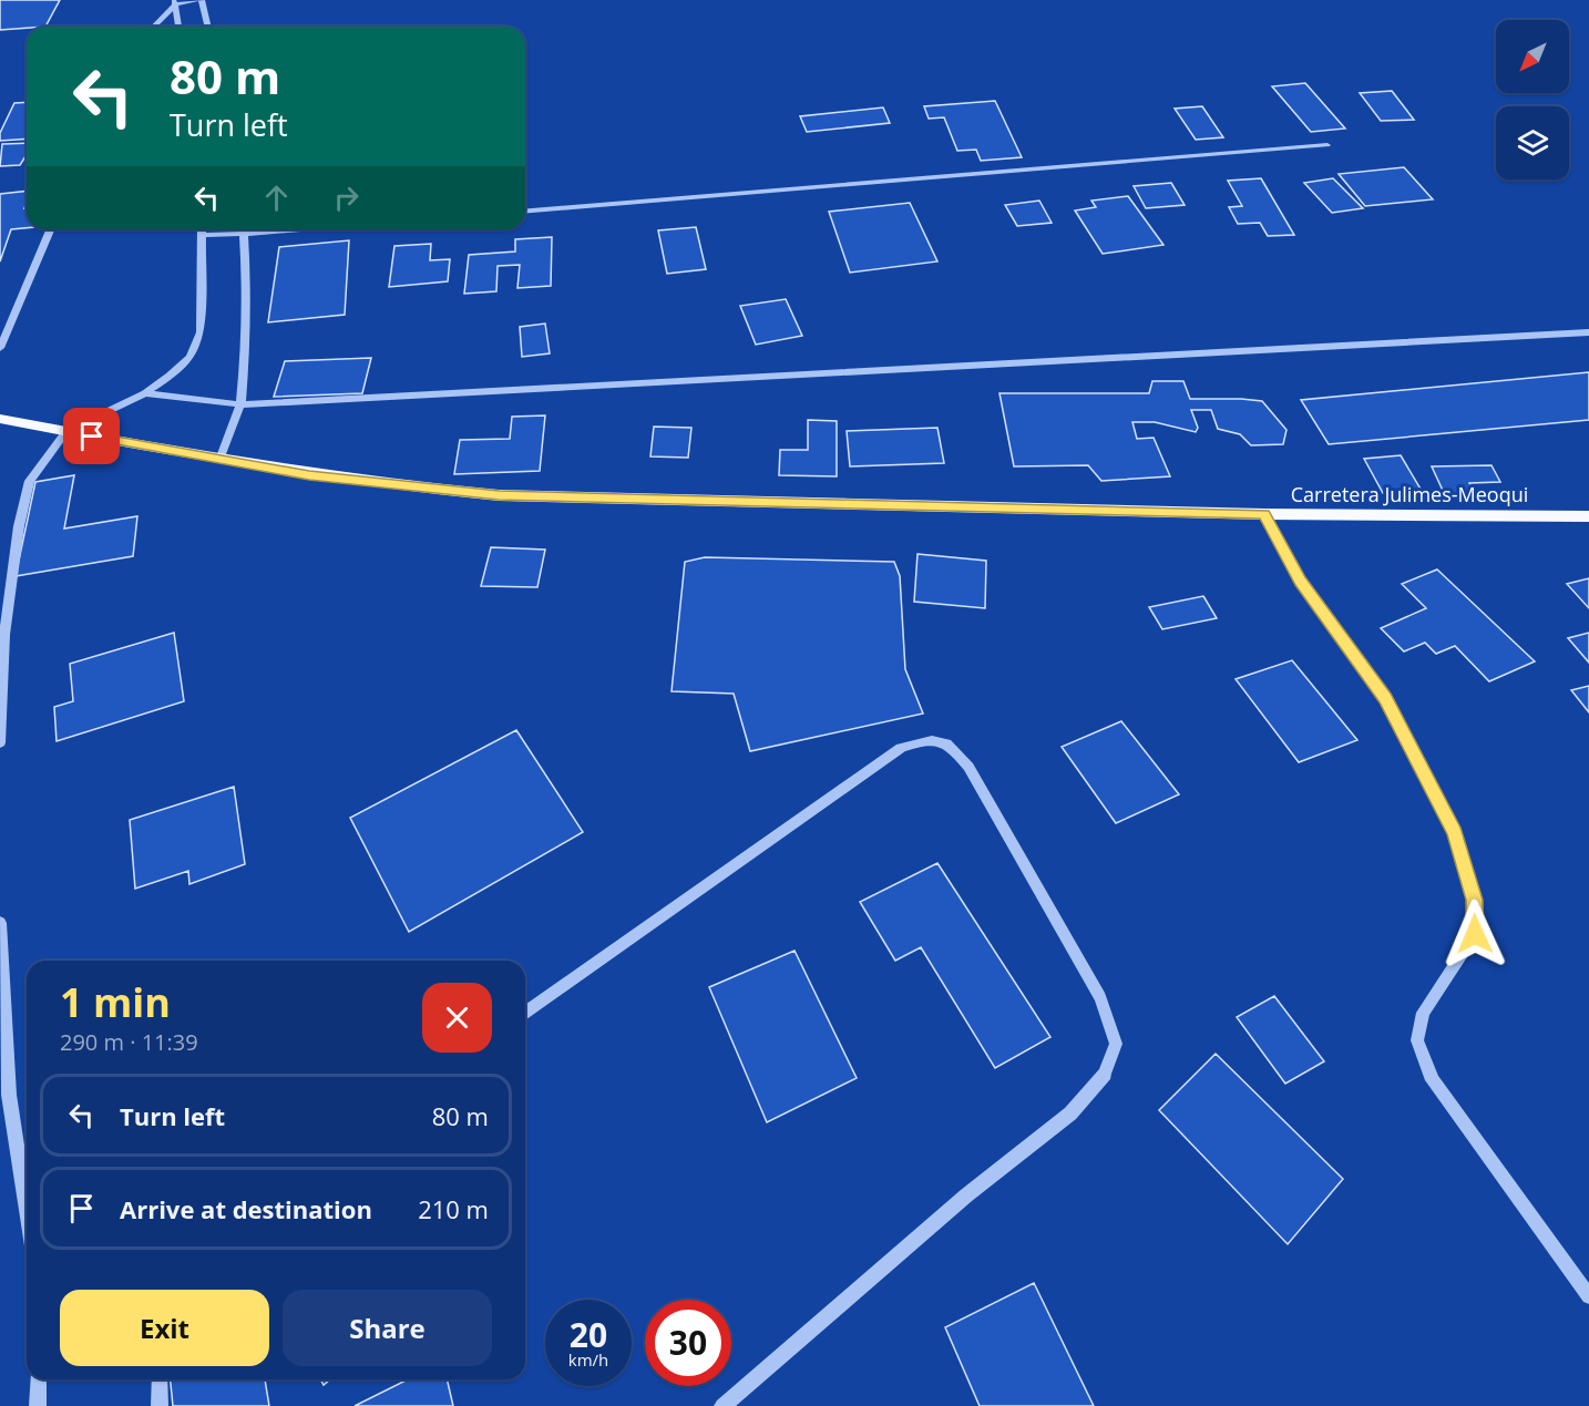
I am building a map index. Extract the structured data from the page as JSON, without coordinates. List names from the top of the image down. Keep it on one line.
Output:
{"streets":{"main road":["Carretera Julimes-Meoqui"]},"north":"bottom left","page":{"turn":["80 m","Turn left"],"heading":["1 min","290 m · 11:39"],"list":[{"name":"Turn left","value":"80 m"},{"name":"Arrive at destination","value":"210 m"}],"buttons":["Exit","Share"],"speed":"20 km/h","limit":"30"}}
